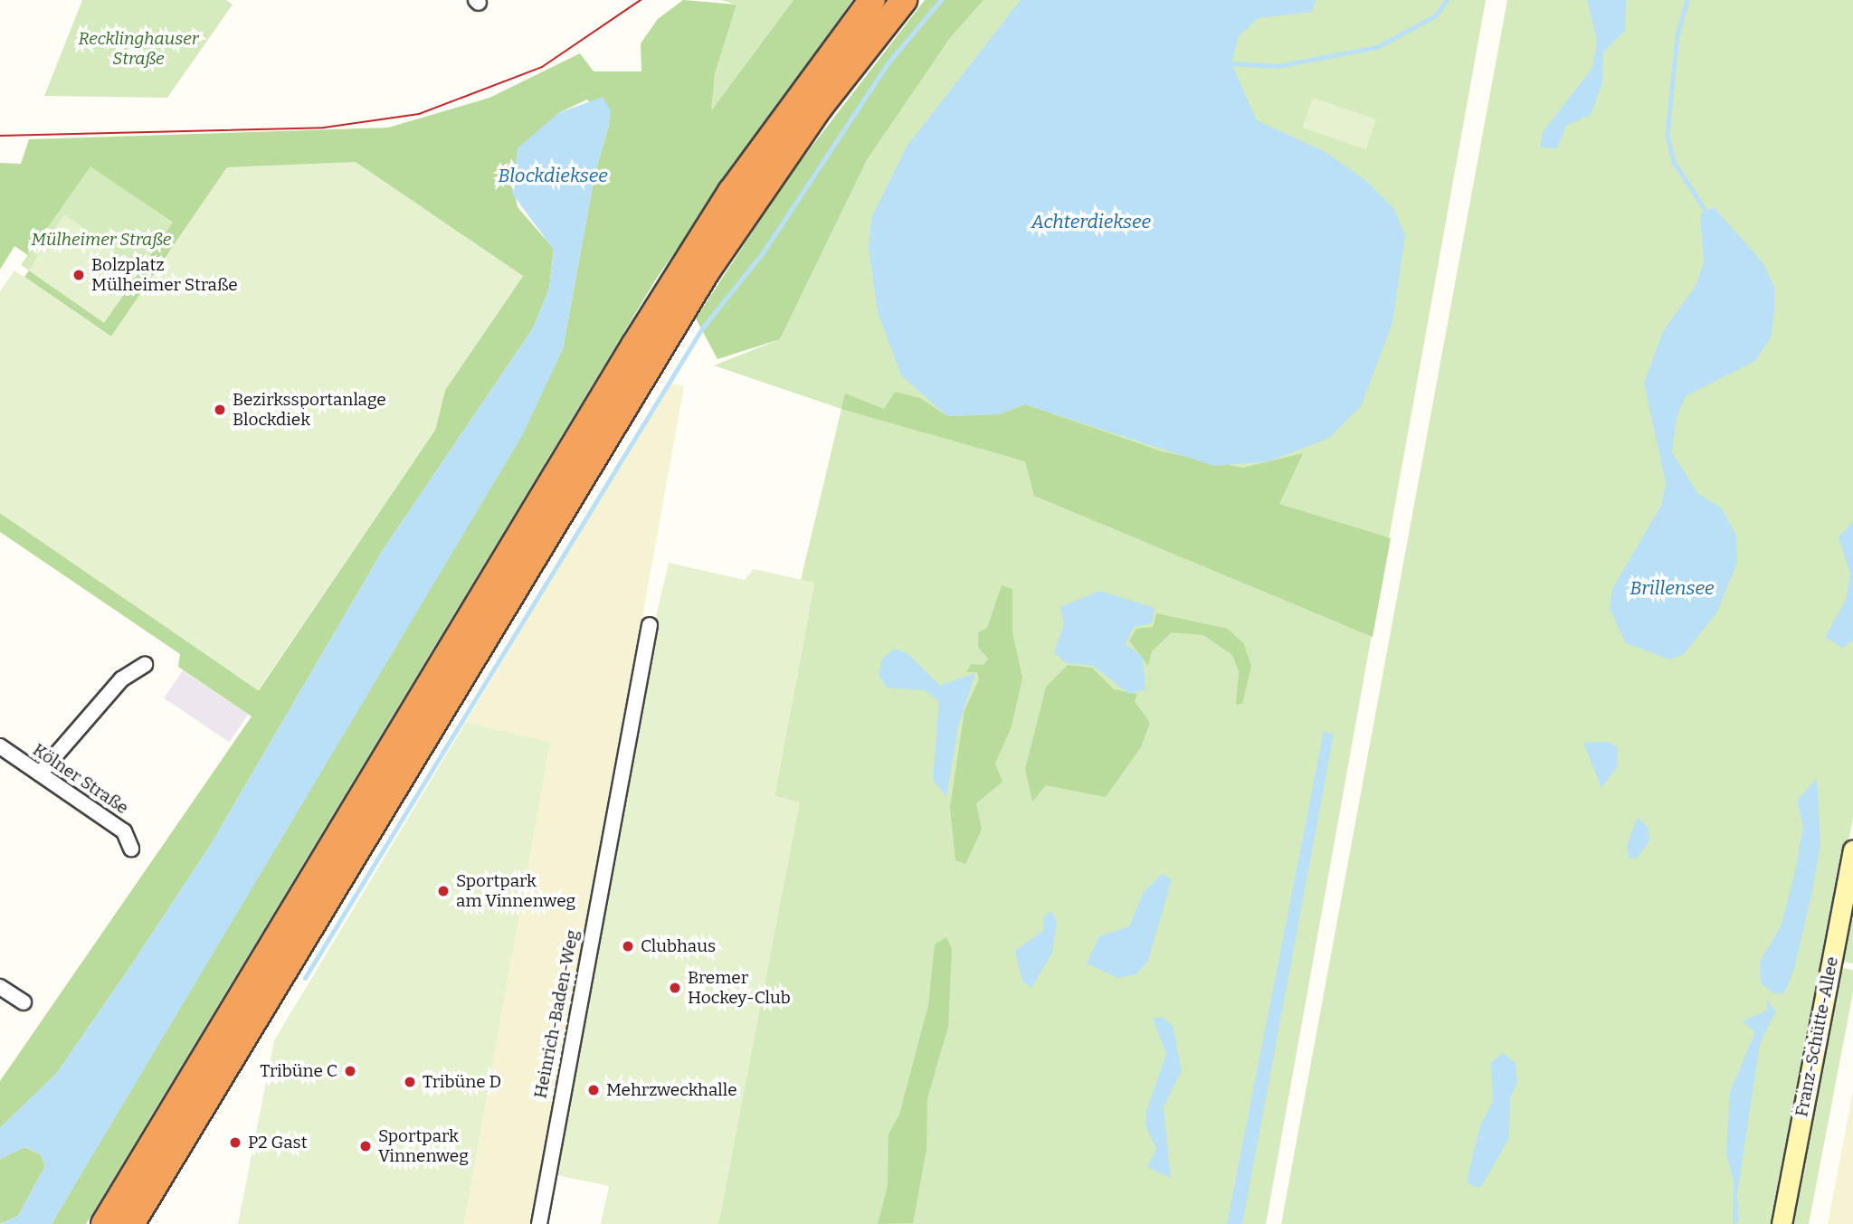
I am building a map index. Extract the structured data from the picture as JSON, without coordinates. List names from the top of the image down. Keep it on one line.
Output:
{"streets":{"main road":["Franz-Schütte-Allee"],"street":["Kölner Straße","Heinrich-Baden-Weg"]},"water":["Blockdieksee","Achterdieksee","Brillensee"],"parks":["Recklinghauser Straße","Mülheimer Straße"],"places":["Bolzplatz Mülheimer Straße","Bezirkssportanlage Blockdiek","Sportpark am Vinnenweg","Clubhaus","Bremer Hockey-Club","Tribüne C","Tribüne D","Mehrzweckhalle","P2 Gast","Sportpark Vinnenweg"]}
